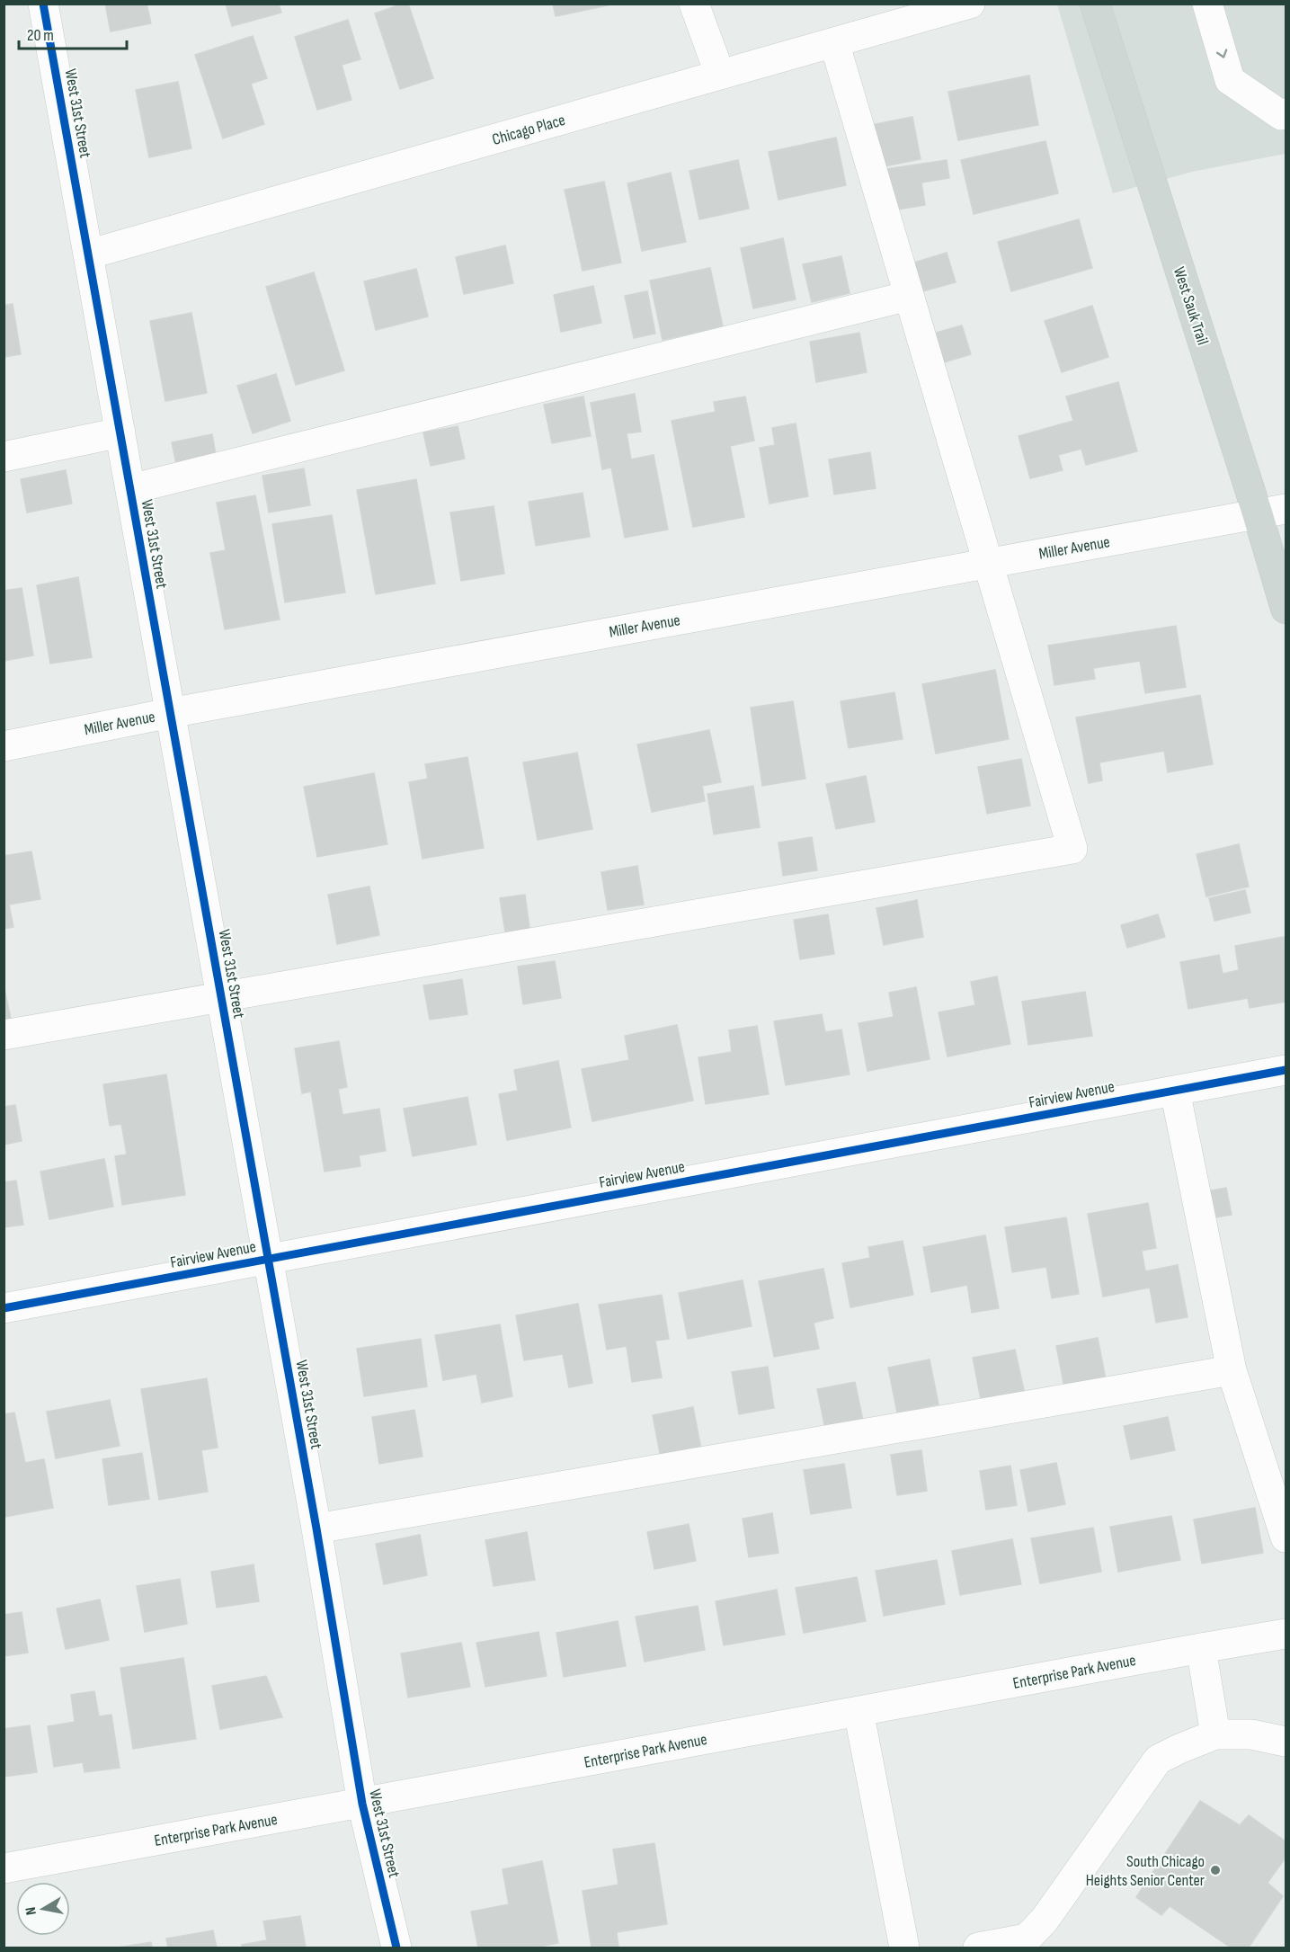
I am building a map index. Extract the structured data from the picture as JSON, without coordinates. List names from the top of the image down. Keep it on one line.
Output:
{"streets":{"main road":["West Sauk Trail"],"street":["West 31st Street","Chicago Place","Miller Avenue","Fairview Avenue","Enterprise Park Avenue"]},"crossings":[["West 31st Street","Chicago Place"],["West 31st Street","Miller Avenue"],["West 31st Street","Fairview Avenue"],["West 31st Street","Enterprise Park Avenue"],["West Sauk Trail","Miller Avenue"]],"places":["South Chicago Heights Senior Center"],"scale_bar":"20 m","north":"left"}
